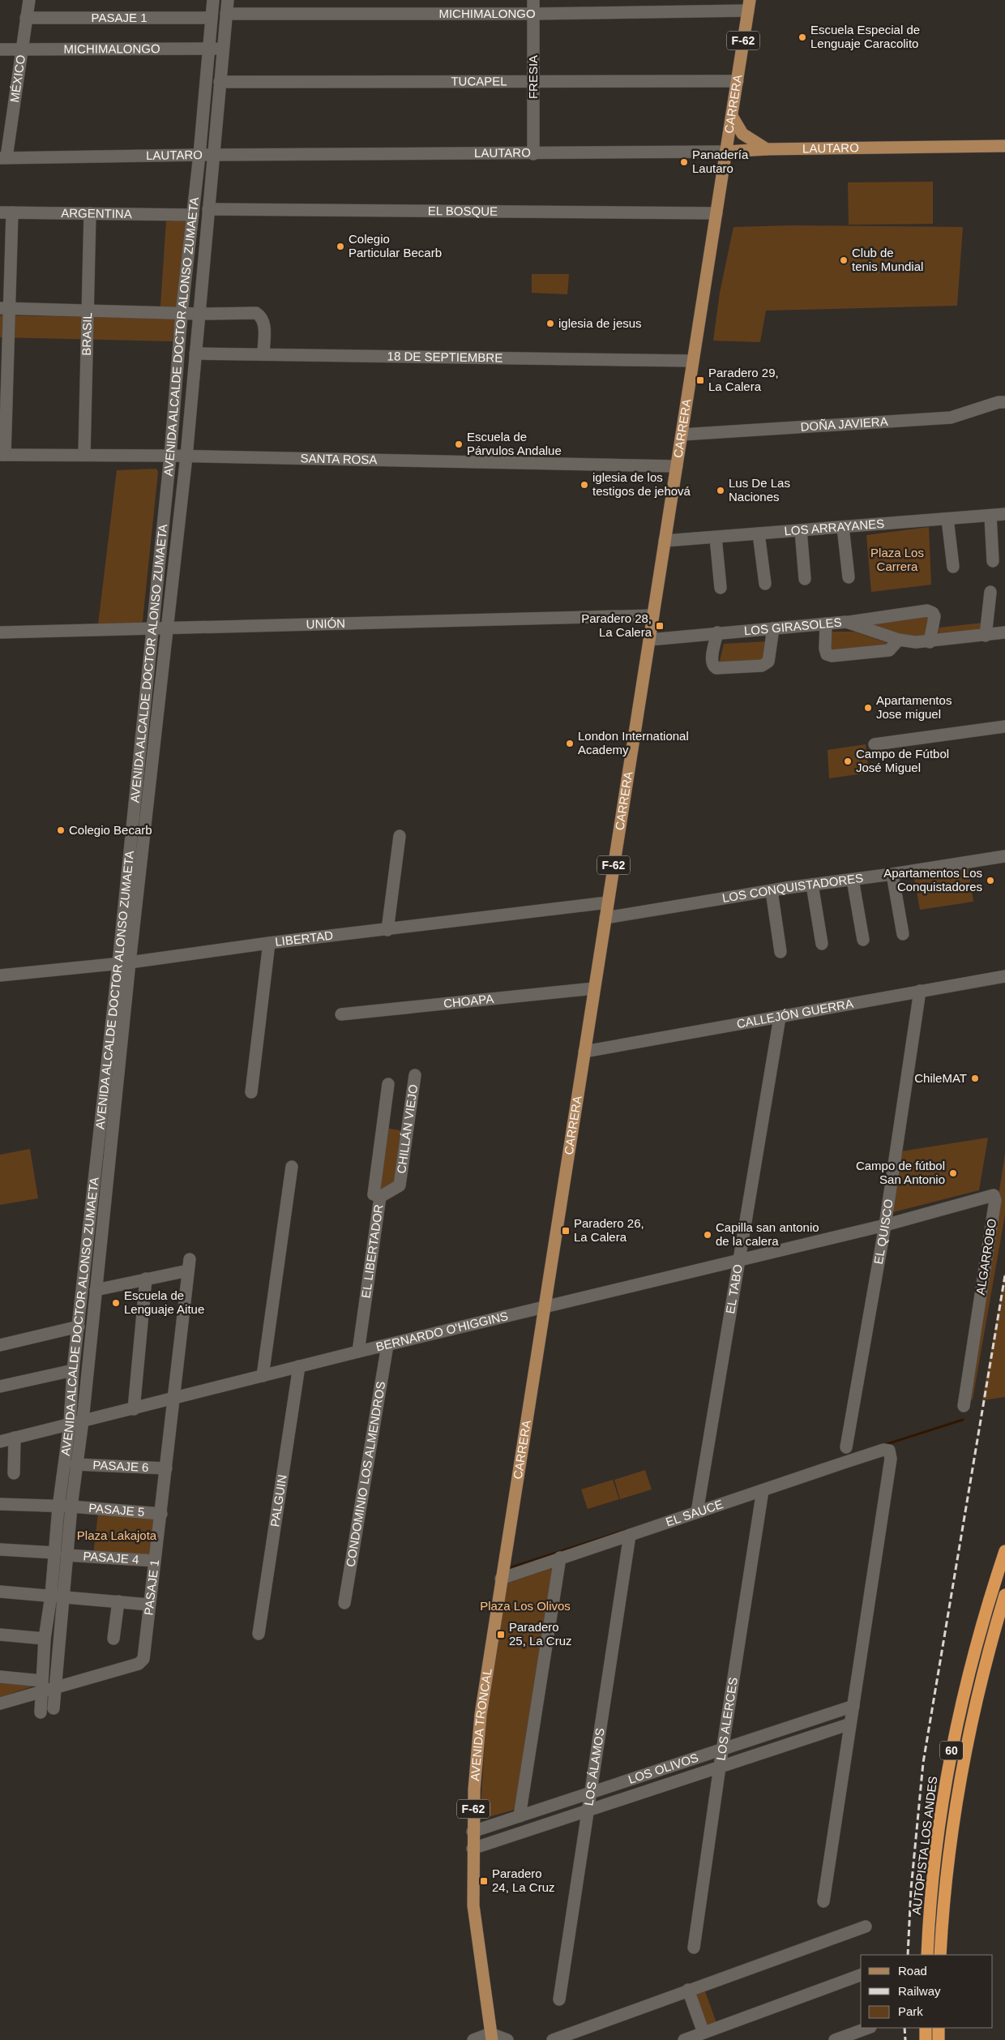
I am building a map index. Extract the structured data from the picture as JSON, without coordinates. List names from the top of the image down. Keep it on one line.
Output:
{"streets":{"highway":["60","AUTOPISTA LOS ANDES"],"main road":["F-62","CARRERA","LAUTARO","AVENIDA TRONCAL"],"street":["MICHIMALONGO","PASAJE 1","FRESIA","MÉXICO","TUCAPEL","EL BOSQUE","ARGENTINA","BRASIL","AVENIDA ALCALDE DOCTOR ALONSO ZUMAETA","18 DE SEPTIEMBRE","DOÑA JAVIERA","SANTA ROSA","LOS ARRAYANES","UNIÓN","LOS GIRASOLES","LOS CONQUISTADORES","LIBERTAD","CHOAPA","CALLEJÓN GUERRA","CHILLÁN VIEJO","EL QUISCO","EL LIBERTADOR","ALGARROBO","EL TABO","BERNARDO O'HIGGINS","PASAJE 6","CONDOMINIO LOS ALMENDROS","PALGUIN","PASAJE 5","EL SAUCE","PASAJE 4","LOS ALERCES","LOS ÁLAMOS","LOS OLIVOS"]},"crossings":[["MICHIMALONGO","FRESIA"],["MICHIMALONGO","MÉXICO"],["MICHIMALONGO","CARRERA"],["MICHIMALONGO","AVENIDA ALCALDE DOCTOR ALONSO ZUMAETA"],["PASAJE 1","MÉXICO"],["PASAJE 1","AVENIDA ALCALDE DOCTOR ALONSO ZUMAETA"],["PASAJE 1","BERNARDO O'HIGGINS"],["PASAJE 1","PASAJE 6"],["PASAJE 1","PASAJE 5"],["PASAJE 1","PASAJE 4"],["FRESIA","TUCAPEL"],["FRESIA","LAUTARO"],["MÉXICO","LAUTARO"],["TUCAPEL","CARRERA"],["TUCAPEL","AVENIDA ALCALDE DOCTOR ALONSO ZUMAETA"],["CARRERA","LAUTARO"],["CARRERA","EL BOSQUE"],["CARRERA","18 DE SEPTIEMBRE"],["CARRERA","DOÑA JAVIERA"],["CARRERA","SANTA ROSA"],["CARRERA","LOS ARRAYANES"],["CARRERA","UNIÓN"],["CARRERA","LOS GIRASOLES"],["CARRERA","LOS CONQUISTADORES"],["CARRERA","LIBERTAD"],["CARRERA","CHOAPA"],["CARRERA","CALLEJÓN GUERRA"],["CARRERA","BERNARDO O'HIGGINS"],["CARRERA","EL SAUCE"],["CARRERA","AVENIDA TRONCAL"],["LAUTARO","AVENIDA ALCALDE DOCTOR ALONSO ZUMAETA"],["EL BOSQUE","AVENIDA ALCALDE DOCTOR ALONSO ZUMAETA"],["ARGENTINA","BRASIL"],["ARGENTINA","AVENIDA ALCALDE DOCTOR ALONSO ZUMAETA"],["BRASIL","SANTA ROSA"],["AVENIDA ALCALDE DOCTOR ALONSO ZUMAETA","18 DE SEPTIEMBRE"],["AVENIDA ALCALDE DOCTOR ALONSO ZUMAETA","SANTA ROSA"],["AVENIDA ALCALDE DOCTOR ALONSO ZUMAETA","UNIÓN"],["AVENIDA ALCALDE DOCTOR ALONSO ZUMAETA","LIBERTAD"],["AVENIDA ALCALDE DOCTOR ALONSO ZUMAETA","BERNARDO O'HIGGINS"],["AVENIDA ALCALDE DOCTOR ALONSO ZUMAETA","PASAJE 6"],["AVENIDA ALCALDE DOCTOR ALONSO ZUMAETA","PASAJE 5"],["AVENIDA ALCALDE DOCTOR ALONSO ZUMAETA","PASAJE 4"],["CALLEJÓN GUERRA","EL QUISCO"],["CALLEJÓN GUERRA","EL TABO"],["CHILLÁN VIEJO","EL LIBERTADOR"],["EL QUISCO","ALGARROBO"],["EL QUISCO","BERNARDO O'HIGGINS"],["EL LIBERTADOR","BERNARDO O'HIGGINS"],["ALGARROBO","BERNARDO O'HIGGINS"],["EL TABO","BERNARDO O'HIGGINS"],["EL TABO","EL SAUCE"],["BERNARDO O'HIGGINS","CONDOMINIO LOS ALMENDROS"],["BERNARDO O'HIGGINS","PALGUIN"],["EL SAUCE","LOS ALERCES"],["EL SAUCE","AVENIDA TRONCAL"],["EL SAUCE","LOS ÁLAMOS"],["EL SAUCE","LOS OLIVOS"],["LOS ALERCES","LOS OLIVOS"],["AVENIDA TRONCAL","LOS OLIVOS"],["LOS ÁLAMOS","LOS OLIVOS"]],"parks":["Plaza Los Carrera","Plaza Lakajota","Plaza Los Olivos"],"places":{"other":["Escuela Especial de Lenguaje Caracolito","Panadería Lautaro","Colegio Particular Becarb","Club de tenis Mundial","iglesia de jesus","Escuela de Párvulos Andalue","iglesia de los testigos de jehová","Lus De Las Naciones","Apartamentos Jose miguel","London International Academy","Campo de Fútbol José Miguel","Colegio Becarb","Apartamentos Los Conquistadores","ChileMAT","Campo de fútbol San Antonio","Capilla san antonio de la calera","Escuela de Lenguaje Aitue"],"transit":["Paradero 29, La Calera","Paradero 28, La Calera","Paradero 26, La Calera","Paradero 25, La Cruz","Paradero 24, La Cruz"]},"legend":["Road","Railway","Park"]}
